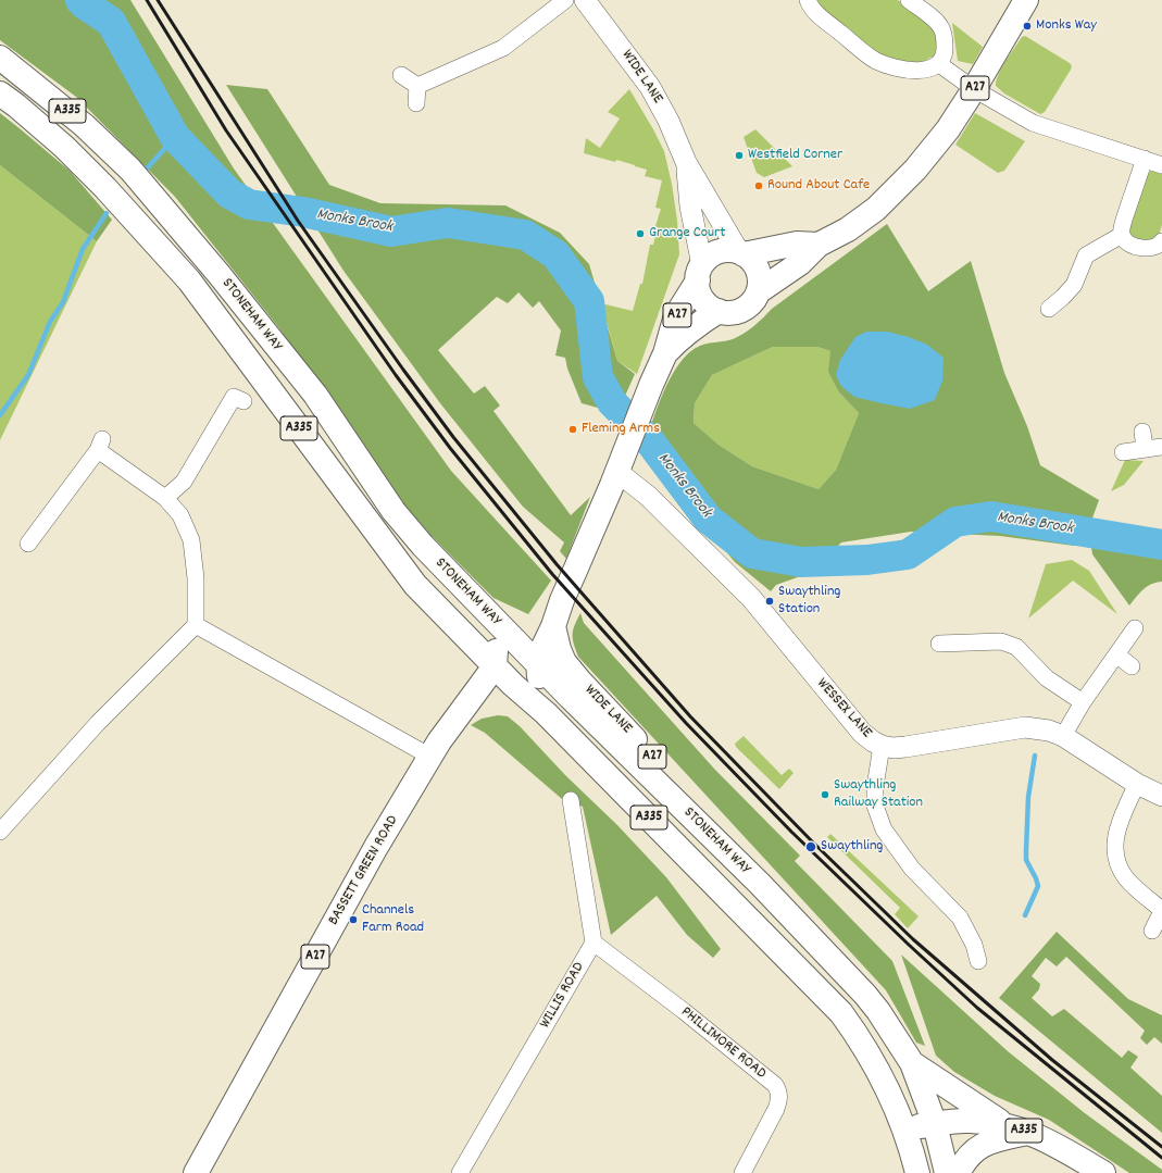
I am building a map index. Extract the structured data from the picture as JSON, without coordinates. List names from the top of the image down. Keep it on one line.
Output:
{"streets":{"main road":["WIDE LANE","A27","A335","STONEHAM WAY","BASSETT GREEN ROAD"],"street":["WESSEX LANE","WILLIS ROAD","PHILLIMORE ROAD"]},"crossings":[["WIDE LANE","A27"],["WIDE LANE","STONEHAM WAY"],["WIDE LANE","WESSEX LANE"],["A335","STONEHAM WAY"],["STONEHAM WAY","BASSETT GREEN ROAD"],["WILLIS ROAD","PHILLIMORE ROAD"]],"water":["Monks Brook"],"places":["Monks Way","Westfield Corner","Round About Cafe","Grange Court","Fleming Arms","Swaythling Station","Swaythling Railway Station","Swaythling","Channels Farm Road"]}
